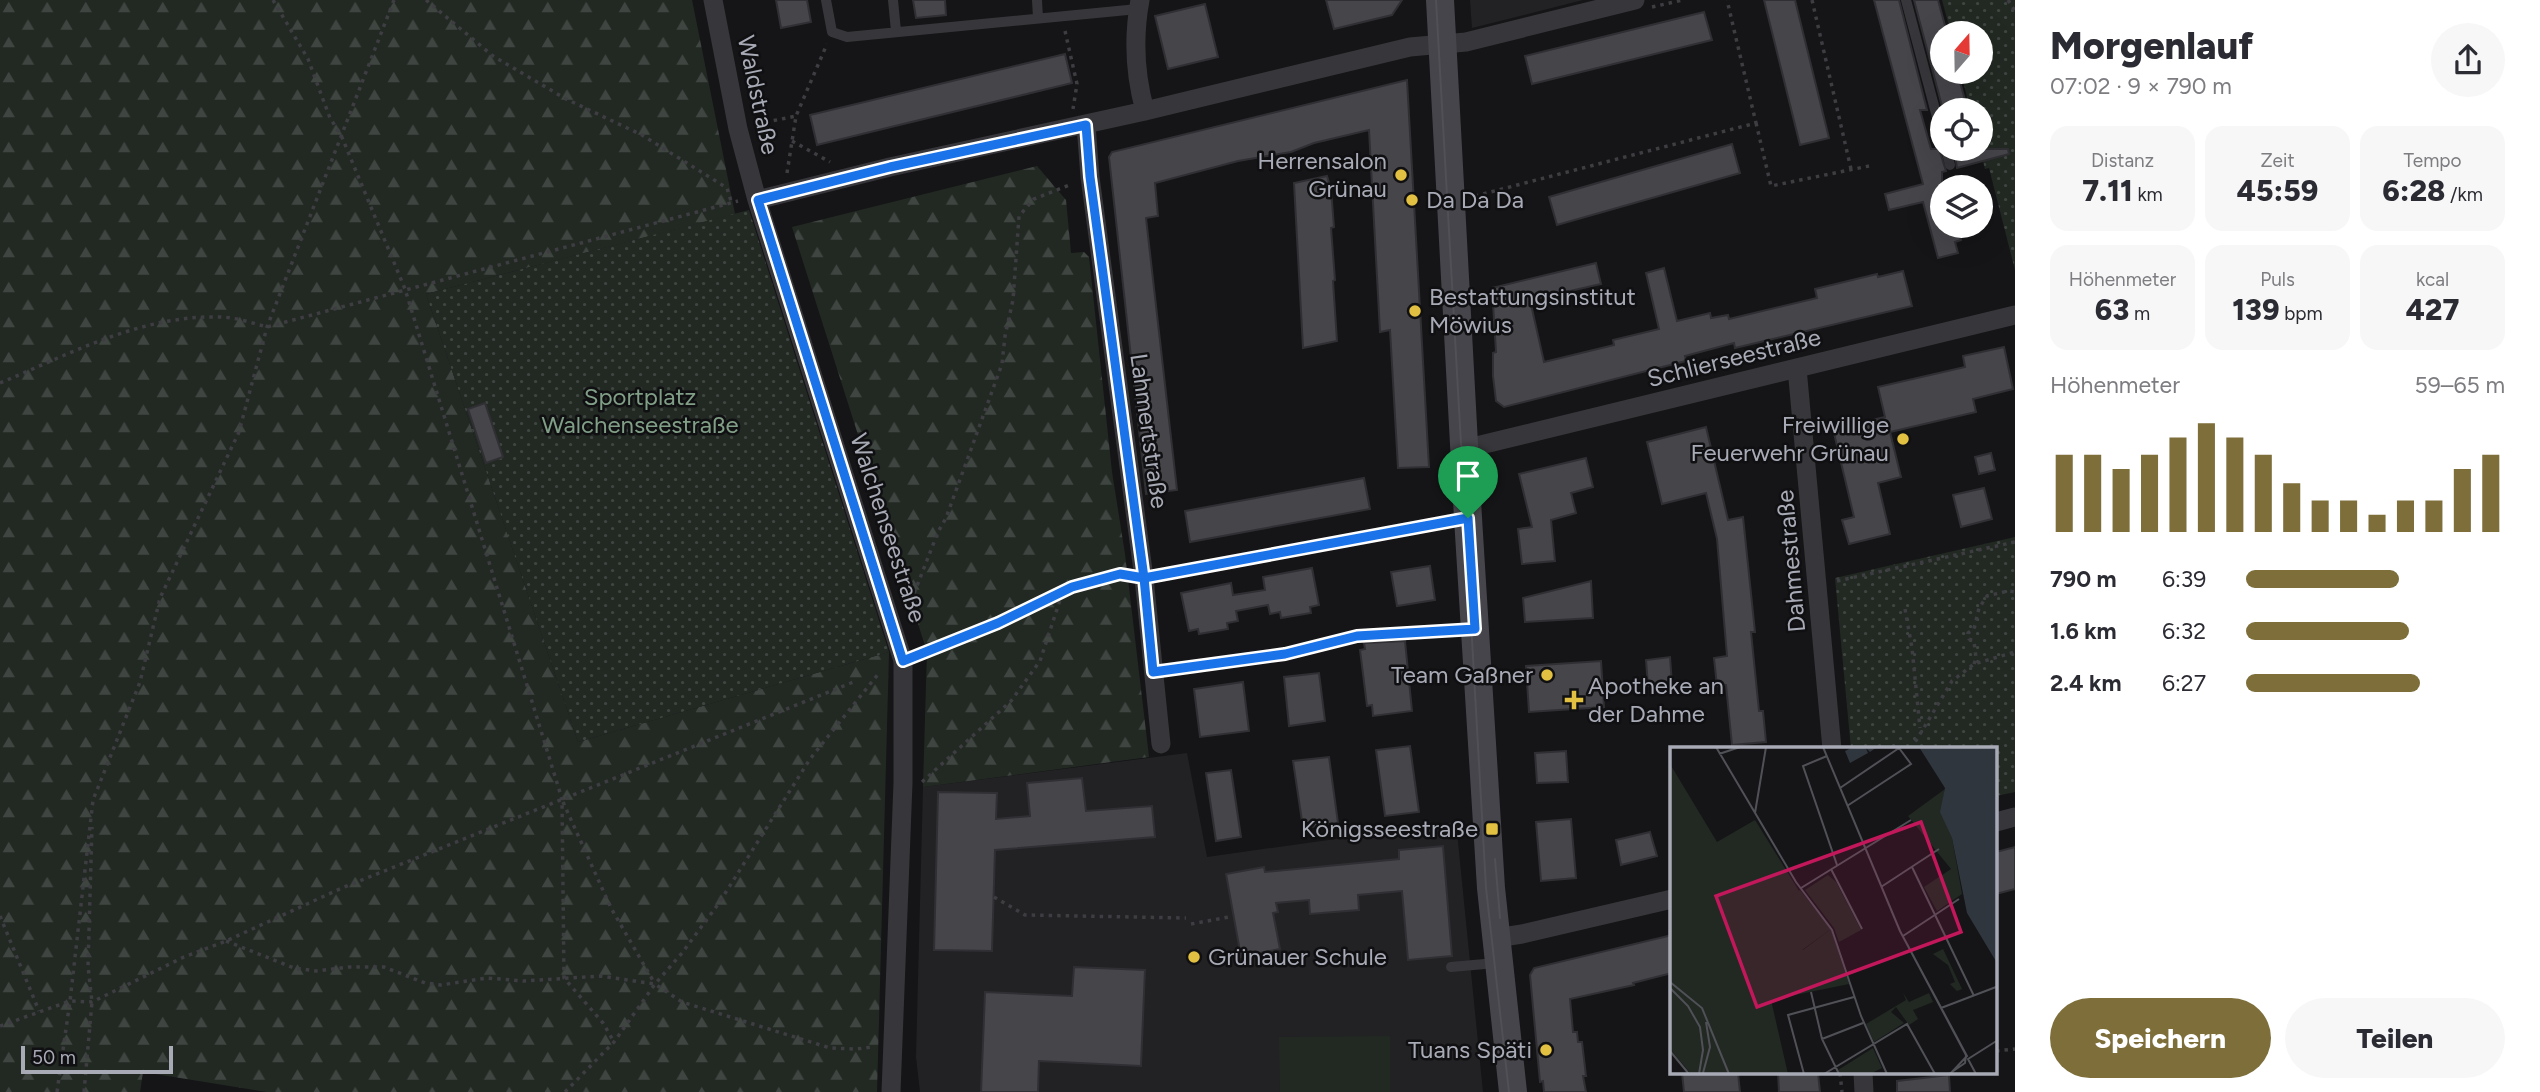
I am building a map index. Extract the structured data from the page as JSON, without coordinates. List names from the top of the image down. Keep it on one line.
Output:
{"streets":{"street":["Waldstraße","Schlierseestraße","Lahmertstraße","Walchenseestraße","Dahmestraße"]},"crossings":[["Waldstraße","Walchenseestraße"],["Schlierseestraße","Dahmestraße"]],"parks":["Sportplatz Walchenseestraße"],"places":{"other":["Herrensalon Grünau","Da Da Da","Bestattungsinstitut Möwius","Freiwillige Feuerwehr Grünau","Team Gaßner","Grünauer Schule","Tuans Späti"],"health":["Apotheke an der Dahme"],"transit":["Königsseestraße"]},"scale_bar":"50 m","north":"top","page":{"heading":["Morgenlauf","07:02 · 9 × 790 m"],"stats":[["Distanz","7.11 km"],["Zeit","45:59"],["Tempo","6:28 /km"],["Höhenmeter","63 m"],["Puls","139 bpm"],["kcal","427"]],"chart":["Höhenmeter","59–65 m"],"list":[{"name":"790 m","note":"6:39"},{"name":"1.6 km","note":"6:32"},{"name":"2.4 km","note":"6:27"}],"buttons":["Speichern","Teilen"],"scale":"50 m"}}
